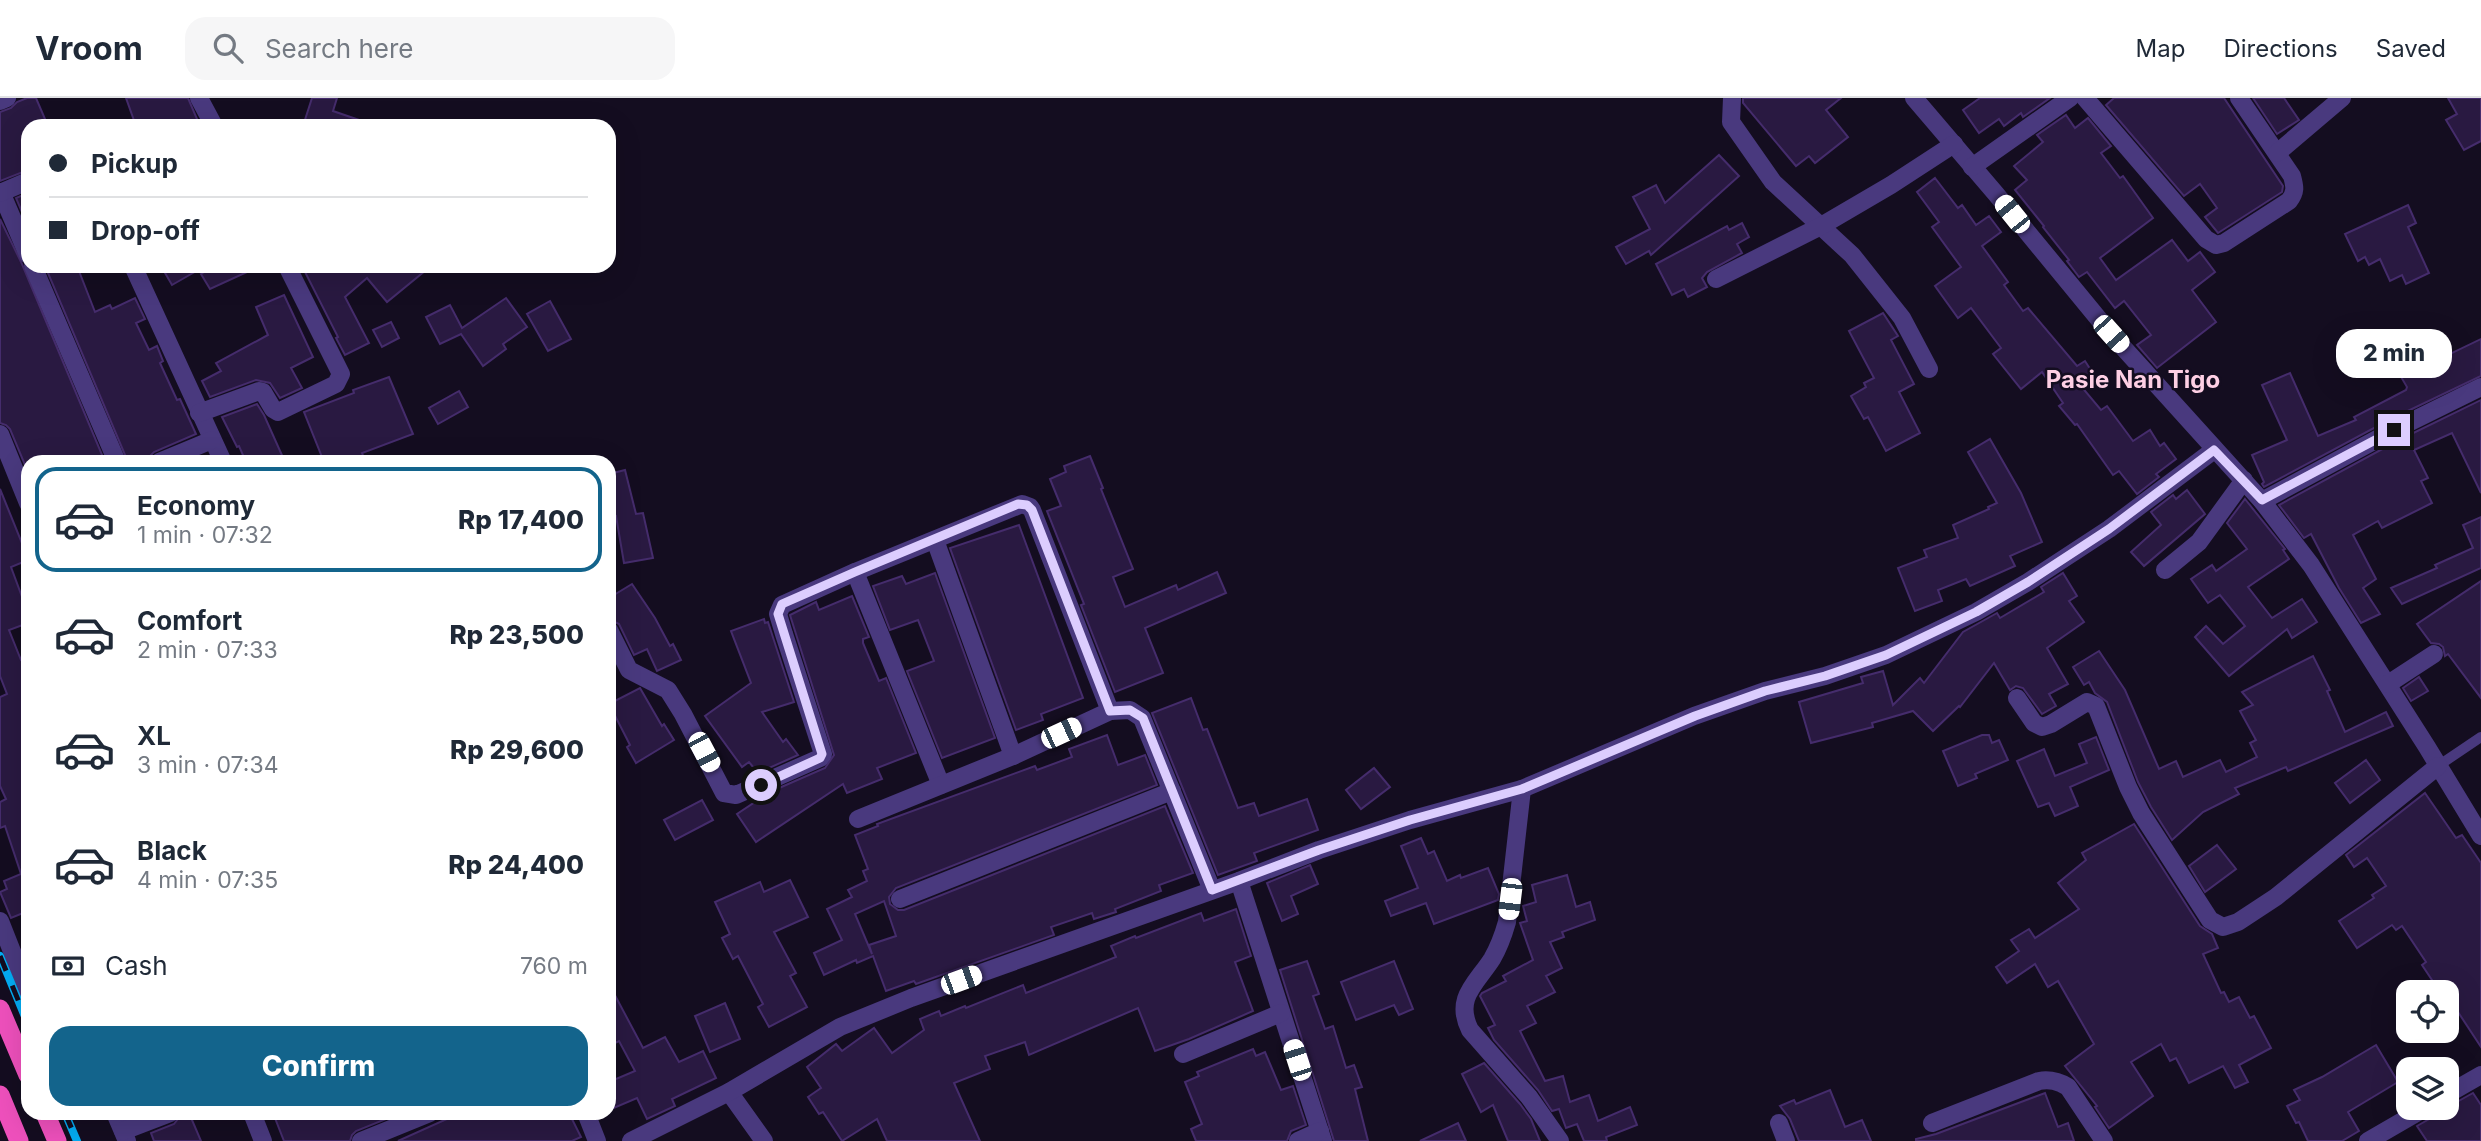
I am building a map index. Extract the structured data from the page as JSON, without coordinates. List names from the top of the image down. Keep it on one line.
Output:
{"districts":["Pasie Nan Tigo"],"page":{"header":"Vroom","search":"Search here","nav":["Map","Directions","Saved"],"banner":["Pickup","Drop-off"],"bubble":"2 min","list":[{"name":"Economy","note":"1 min · 07:32","value":"Rp 17,400"},{"name":"Comfort","note":"2 min · 07:33","value":"Rp 23,500"},{"name":"XL","note":"3 min · 07:34","value":"Rp 29,600"},{"name":"Black","note":"4 min · 07:35","value":"Rp 24,400"}],"pay":["Cash","760 m"],"buttons":"Confirm"}}
